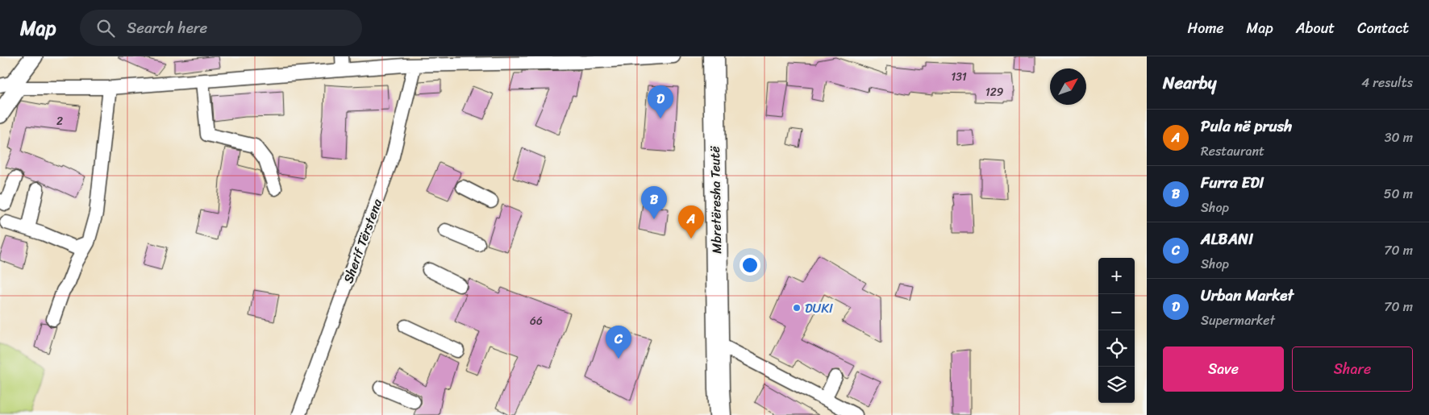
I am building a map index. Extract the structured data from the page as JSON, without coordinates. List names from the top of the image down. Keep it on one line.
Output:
{"streets":{"main road":["Mbretëresha Teutë"],"street":["Sherif Tërstena"]},"places":["DUKI"],"house_numbers":["131","129","2","66"],"north":"top right","page":{"header":"Map","search":"Search here","nav":["Home","Map","About","Contact"],"heading":["Nearby","4 results"],"pins":["D","B","A","C"],"list":[{"mark":"A","name":"Pula në prush","note":"Restaurant","value":"30 m"},{"mark":"B","name":"Furra EDI","note":"Shop","value":"50 m"},{"mark":"C","name":"ALBANI","note":"Shop","value":"70 m"},{"mark":"D","name":"Urban Market","note":"Supermarket","value":"70 m"}],"map_buttons":["+","−"],"buttons":["Save","Share"]}}
